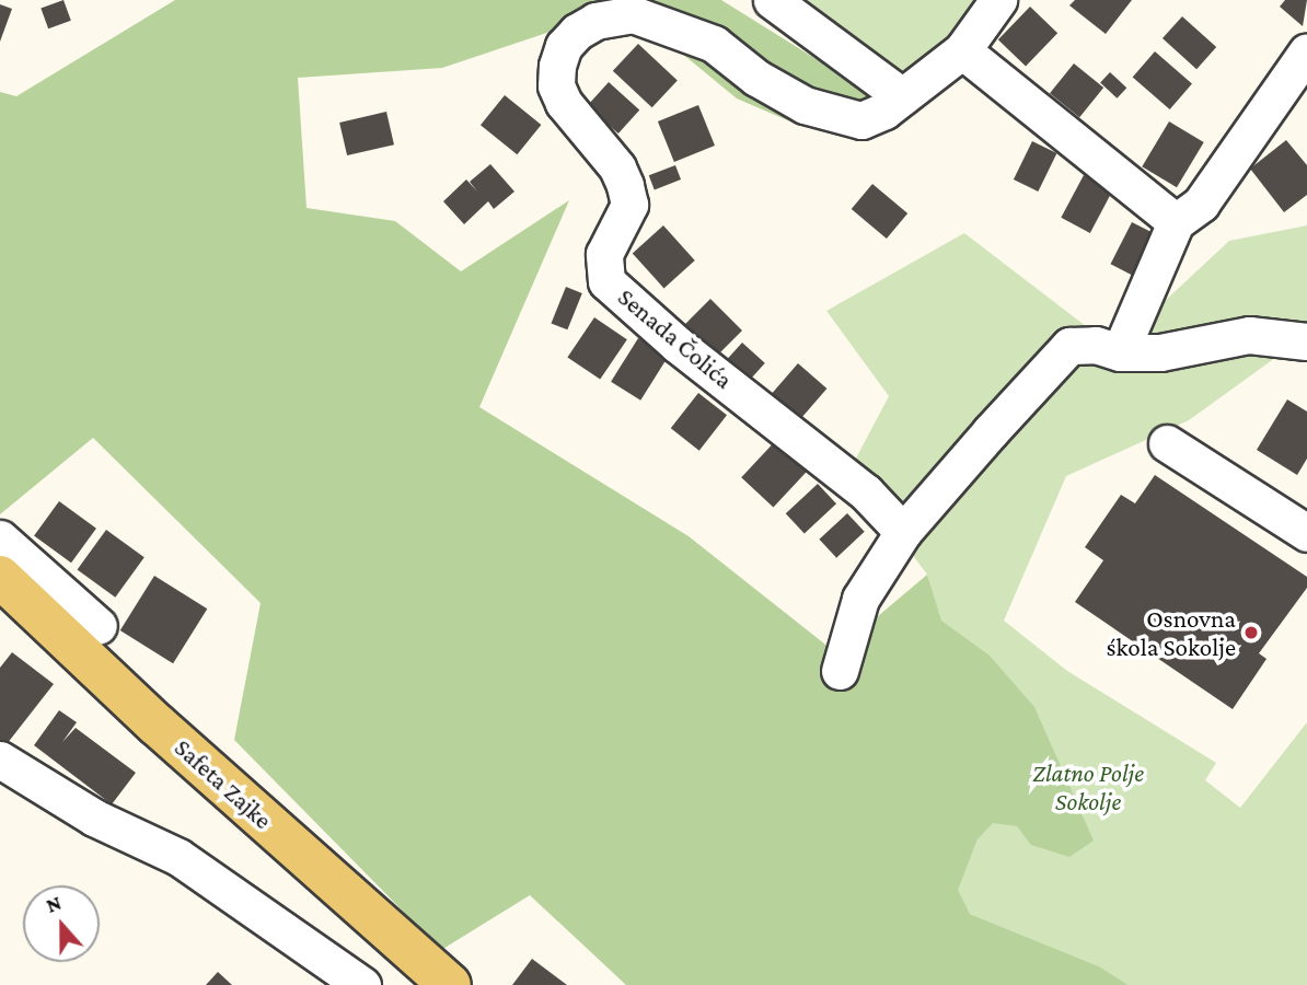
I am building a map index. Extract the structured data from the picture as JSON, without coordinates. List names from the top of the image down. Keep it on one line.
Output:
{"streets":{"main road":["Safeta Zajke"],"street":["Senada Čolića"]},"parks":["Zlatno Polje Sokolje"],"places":["Osnovna śkola Sokolje"],"north":"top"}
